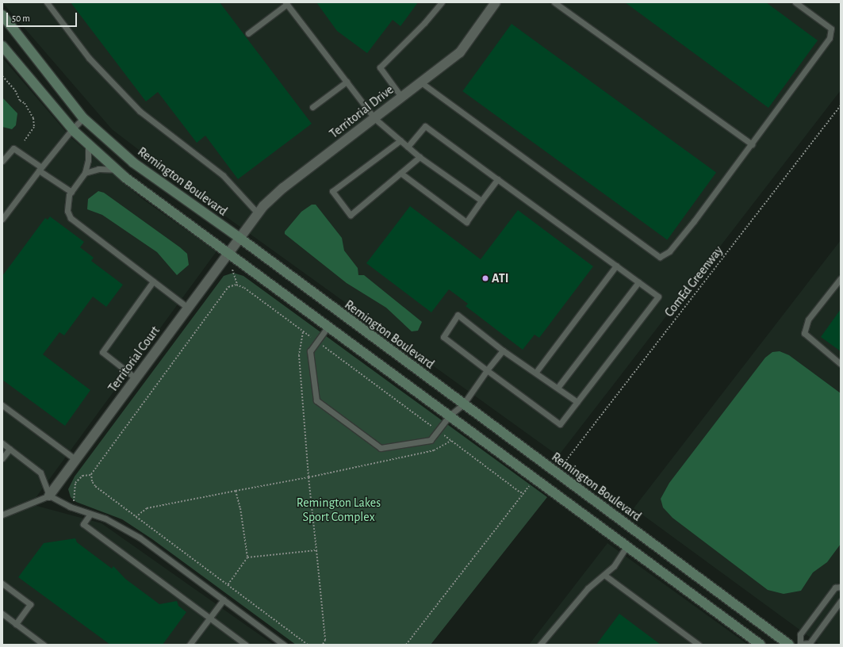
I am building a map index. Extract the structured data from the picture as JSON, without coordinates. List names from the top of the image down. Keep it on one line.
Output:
{"streets":{"street":["Territorial Drive","Remington Boulevard","Territorial Court"],"path":["ComEd Greenway"]},"crossings":[["Territorial Drive","Remington Boulevard"],["Territorial Drive","Territorial Court"],["Remington Boulevard","Territorial Court"]],"parks":["Remington Lakes Sport Complex"],"places":["ATI"],"scale_bar":"50 m"}
